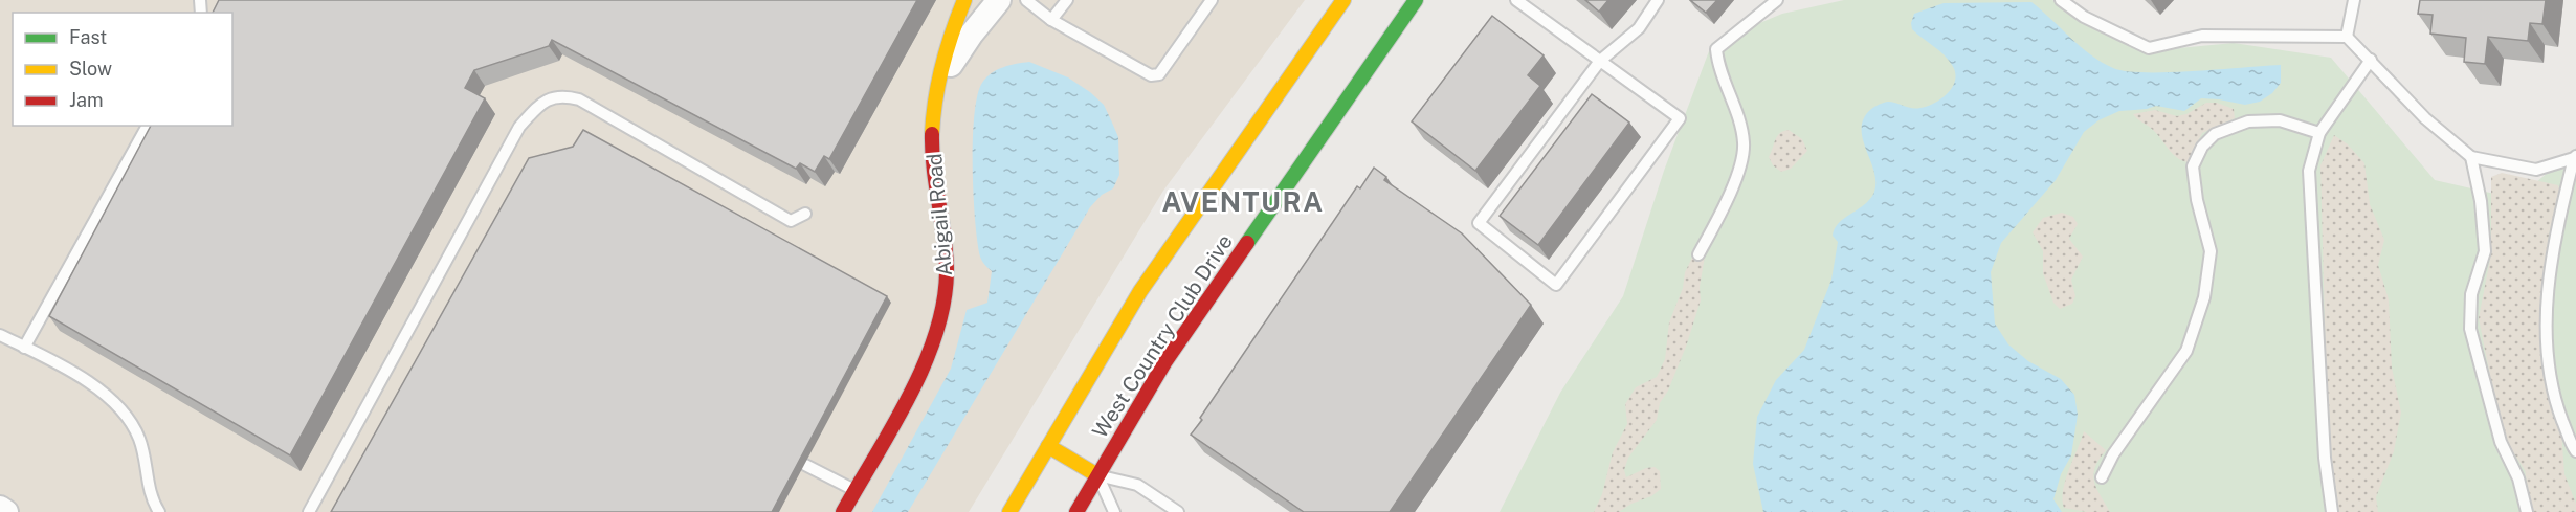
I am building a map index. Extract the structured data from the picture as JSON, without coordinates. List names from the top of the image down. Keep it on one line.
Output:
{"streets":{"street":["Abigail Road","West Country Club Drive"]},"districts":["AVENTURA"],"legend":["Fast","Slow","Jam"]}
